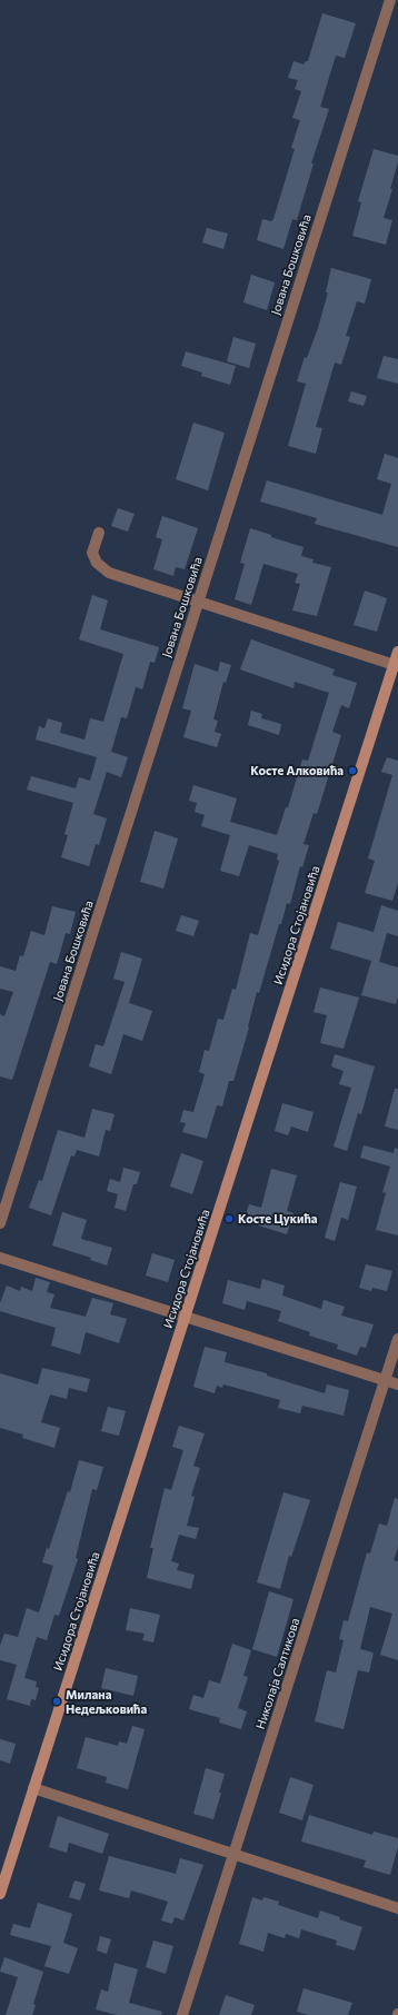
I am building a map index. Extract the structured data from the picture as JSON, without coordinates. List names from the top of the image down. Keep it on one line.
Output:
{"streets":{"street":["Јована Бошковића","Исидора Стојановића","Николаја Салтикова"]},"places":["Косте Алковића","Косте Цукића","Милана Недељковића"]}
